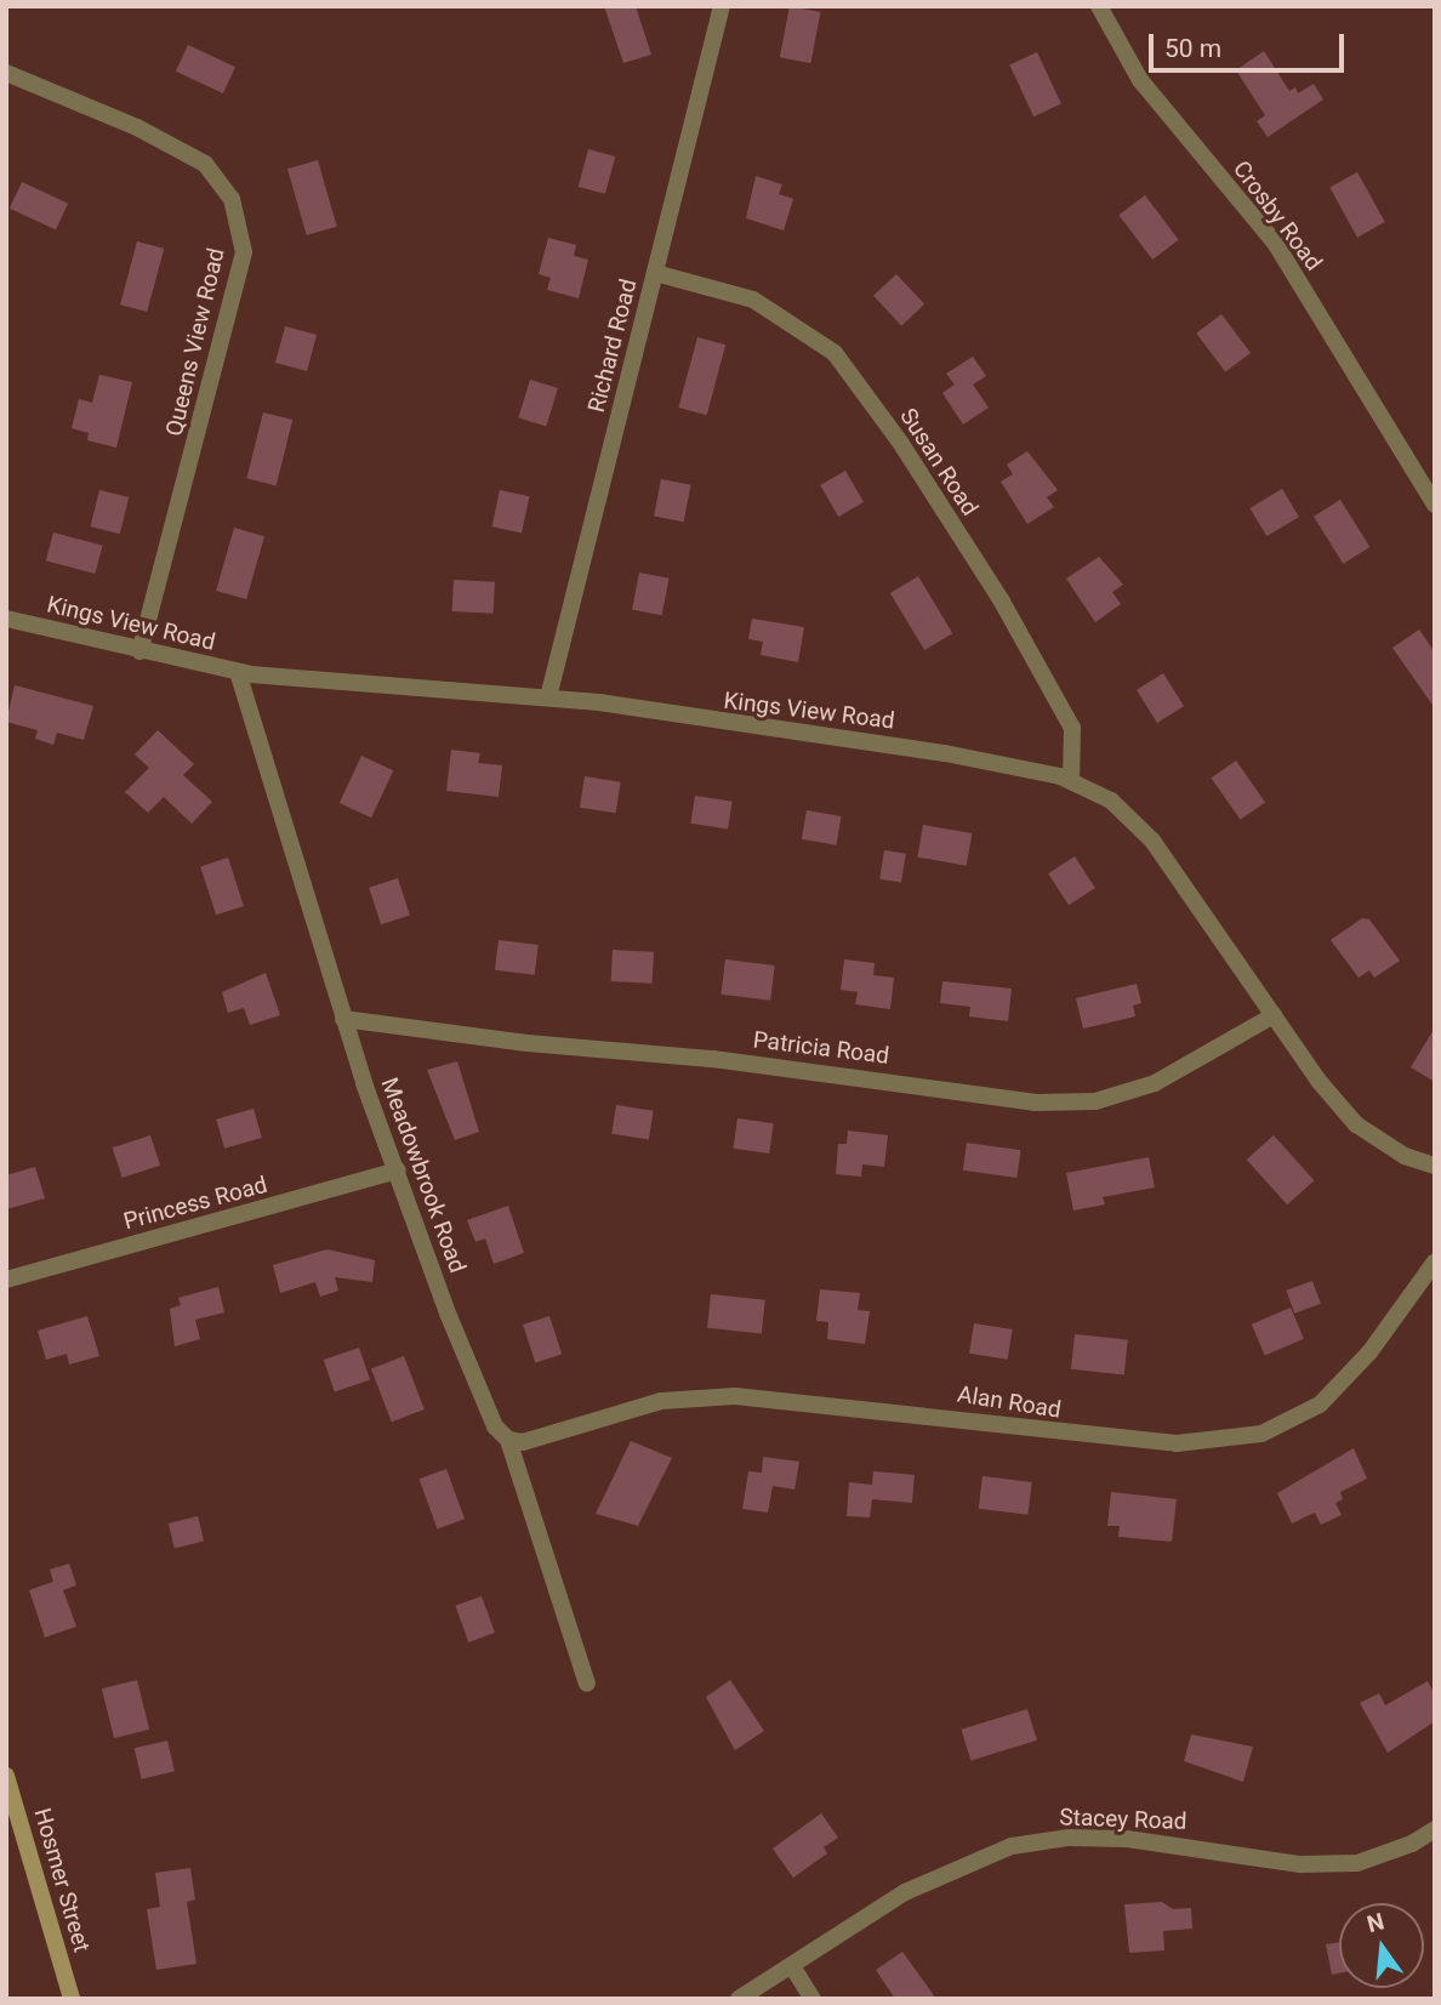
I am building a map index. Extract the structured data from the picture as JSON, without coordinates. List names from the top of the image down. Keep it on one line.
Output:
{"streets":{"street":["Crosby Road","Queens View Road","Richard Road","Susan Road","Kings View Road","Patricia Road","Meadowbrook Road","Princess Road","Alan Road","Stacey Road","Hosmer Street"]},"crossings":[["Queens View Road","Kings View Road"],["Richard Road","Susan Road"],["Richard Road","Kings View Road"],["Susan Road","Kings View Road"],["Kings View Road","Patricia Road"],["Kings View Road","Meadowbrook Road"],["Patricia Road","Meadowbrook Road"],["Meadowbrook Road","Princess Road"],["Meadowbrook Road","Alan Road"]],"scale_bar":"50 m","north":"top"}
